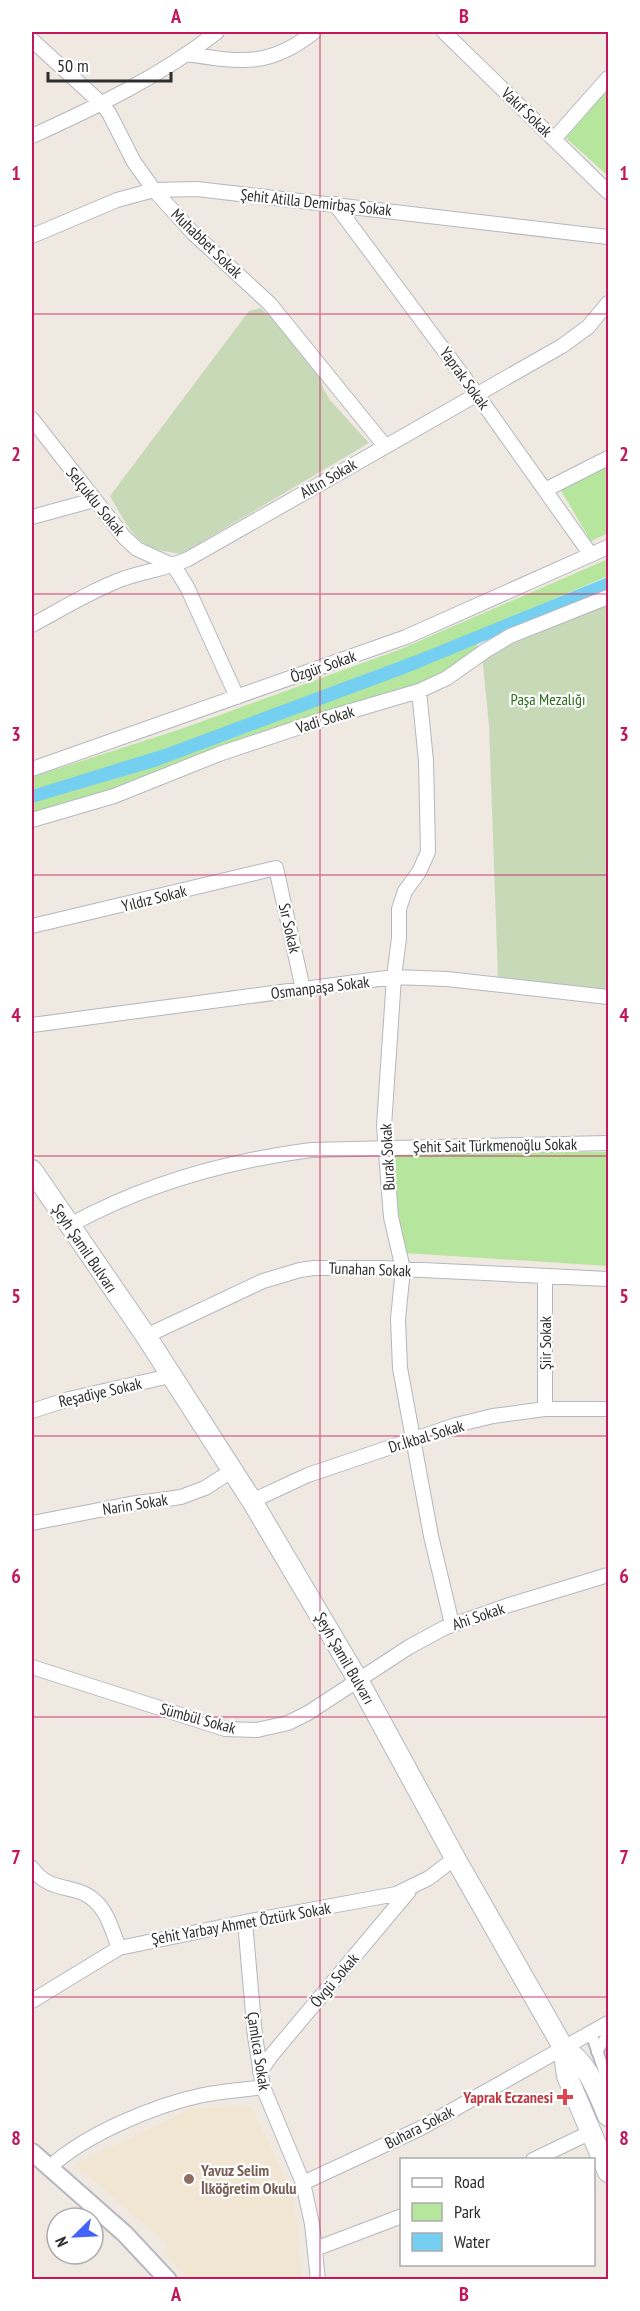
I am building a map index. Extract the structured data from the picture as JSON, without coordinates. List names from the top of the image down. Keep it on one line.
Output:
{"streets":{"main road":["Şeyh Şamil Bulvarı"],"street":["Vakıf Sokak","Şehit Atilla Demirbaş Sokak","Muhabbet Sokak","Yaprak Sokak","Altın Sokak","Selçuklu Sokak","Özgür Sokak","Vadi Sokak","Yıldız Sokak","Sır Sokak","Osmanpaşa Sokak","Şehit Sait Türkmenoğlu Sokak","Burak Sokak","Tunahan Sokak","Şiir Sokak","Reşadiye Sokak","Dr.İkbal Sokak","Narin Sokak","Ahi Sokak","Sümbül Sokak","Şehit Yarbay Ahmet Öztürk Sokak","Övgü Sokak","Çamlıca Sokak","Buhara Sokak"]},"crossings":[["Şehit Atilla Demirbaş Sokak","Muhabbet Sokak"],["Şehit Atilla Demirbaş Sokak","Yaprak Sokak"],["Muhabbet Sokak","Altın Sokak"],["Yaprak Sokak","Altın Sokak"],["Yaprak Sokak","Özgür Sokak"],["Altın Sokak","Selçuklu Sokak"],["Vadi Sokak","Burak Sokak"],["Yıldız Sokak","Sır Sokak"],["Sır Sokak","Osmanpaşa Sokak"],["Osmanpaşa Sokak","Burak Sokak"],["Şehit Sait Türkmenoğlu Sokak","Burak Sokak"],["Şehit Sait Türkmenoğlu Sokak","Şeyh Şamil Bulvarı"],["Burak Sokak","Tunahan Sokak"],["Burak Sokak","Dr.İkbal Sokak"],["Burak Sokak","Ahi Sokak"],["Şeyh Şamil Bulvarı","Tunahan Sokak"],["Şeyh Şamil Bulvarı","Reşadiye Sokak"],["Şeyh Şamil Bulvarı","Dr.İkbal Sokak"],["Şeyh Şamil Bulvarı","Narin Sokak"],["Şeyh Şamil Bulvarı","Ahi Sokak"],["Şeyh Şamil Bulvarı","Sümbül Sokak"],["Şeyh Şamil Bulvarı","Şehit Yarbay Ahmet Öztürk Sokak"],["Şeyh Şamil Bulvarı","Buhara Sokak"],["Tunahan Sokak","Şiir Sokak"],["Şiir Sokak","Dr.İkbal Sokak"],["Ahi Sokak","Sümbül Sokak"],["Şehit Yarbay Ahmet Öztürk Sokak","Övgü Sokak"],["Şehit Yarbay Ahmet Öztürk Sokak","Çamlıca Sokak"],["Övgü Sokak","Çamlıca Sokak"],["Çamlıca Sokak","Buhara Sokak"]],"parks":["Paşa Mezalığı"],"places":{"health":["Yaprak Eczanesi"],"other":["Yavuz Selim İlköğretim Okulu"]},"legend":["Road","Park","Water"],"scale_bar":"50 m","north":"bottom left","grid":{"columns":["A","B"],"rows":["1","2","3","4","5","6","7","8"]}}
